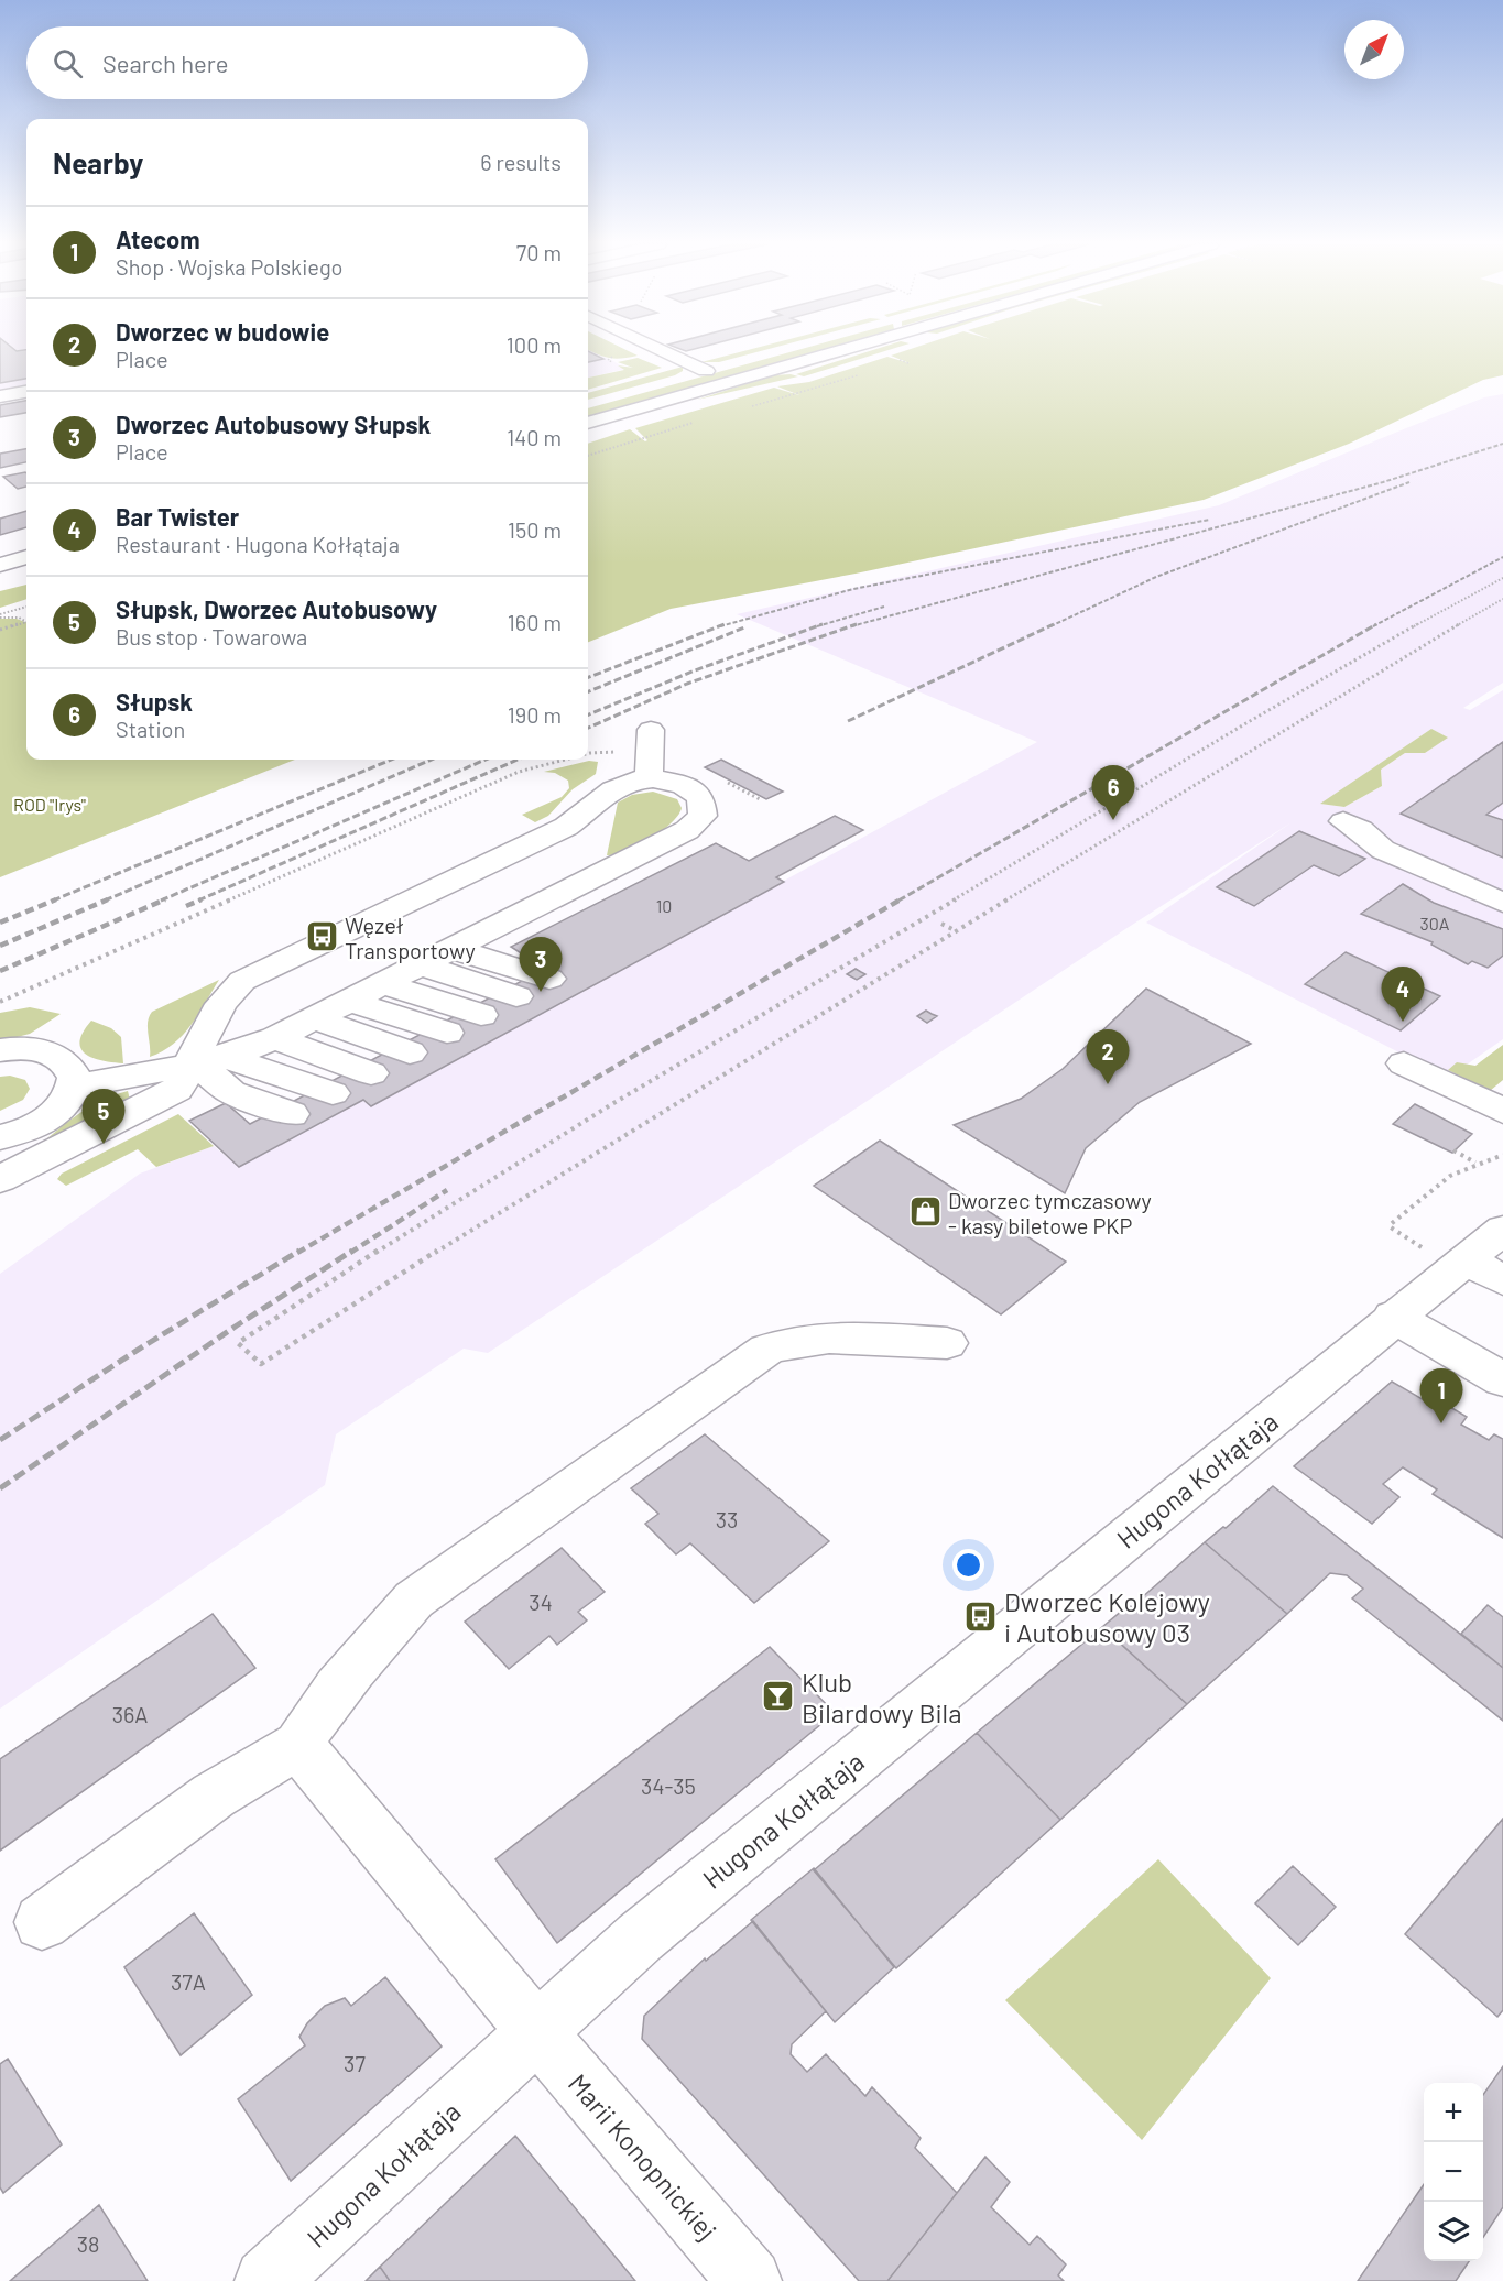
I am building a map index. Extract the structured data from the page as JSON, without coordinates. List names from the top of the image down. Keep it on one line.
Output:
{"streets":{"street":["Hugona Kołłątaja","Marii Konopnickiej"]},"crossings":[["Hugona Kołłątaja","Marii Konopnickiej"]],"parks":["ROD \"Irys\""],"places":{"bus stop":["Węzeł Transportowy","Dworzec Kolejowy i Autobusowy 03"],"shop":["Dworzec tymczasowy - kasy biletowe PKP"],"bar":["Klub Bilardowy Bila"]},"house_numbers":["10","30A","33","34","36A","34-35","37A","37","38"],"north":"top right","page":{"search":"Search here","heading":["Nearby","6 results"],"list":[{"mark":"1","name":"Atecom","note":"Shop · Wojska Polskiego","value":"70 m"},{"mark":"2","name":"Dworzec w budowie","note":"Place","value":"100 m"},{"mark":"3","name":"Dworzec Autobusowy Słupsk","note":"Place","value":"140 m"},{"mark":"4","name":"Bar Twister","note":"Restaurant · Hugona Kołłątaja","value":"150 m"},{"mark":"5","name":"Słupsk, Dworzec Autobusowy","note":"Bus stop · Towarowa","value":"160 m"},{"mark":"6","name":"Słupsk","note":"Station","value":"190 m"}],"pins":["6","3","4","2","5","1"],"map_buttons":["+","−"]}}
